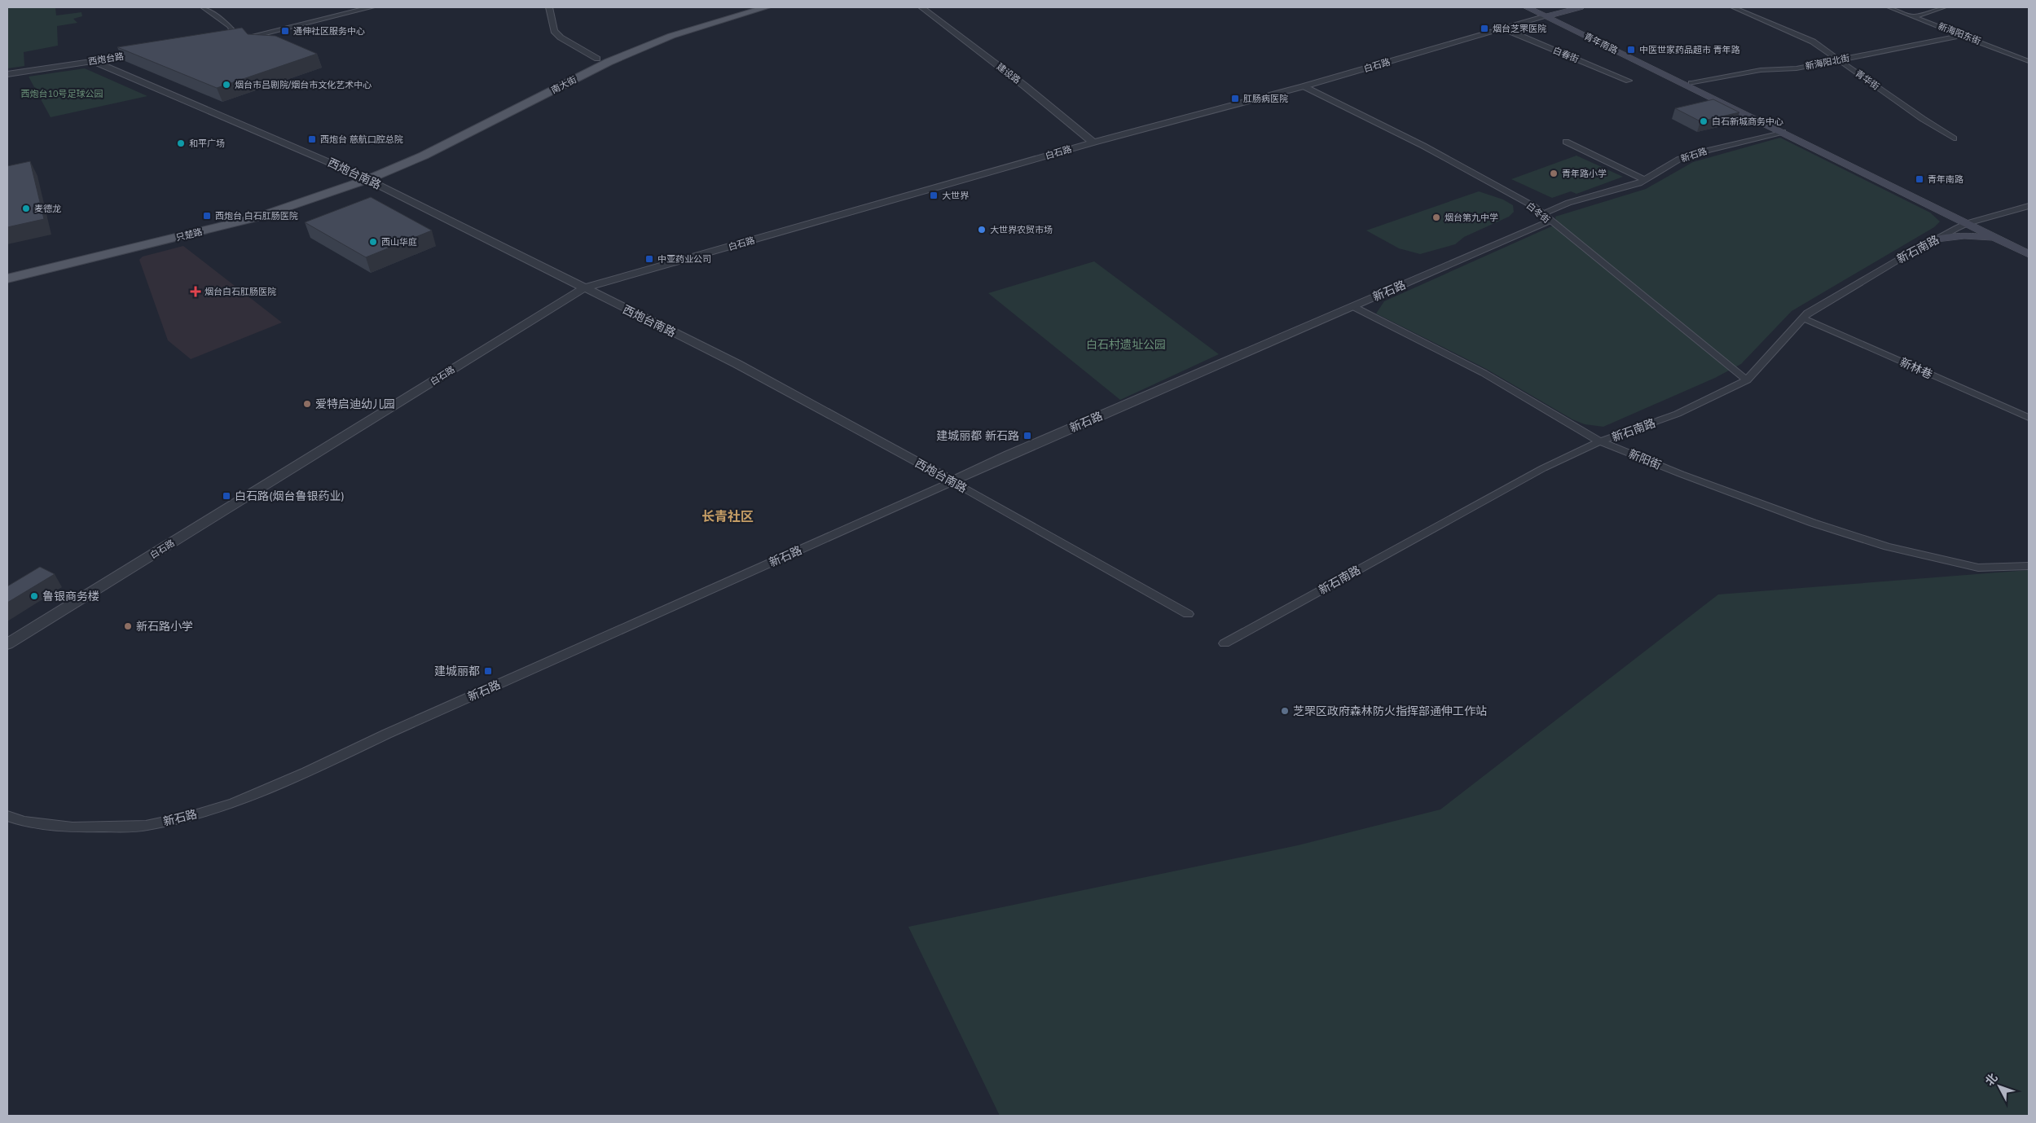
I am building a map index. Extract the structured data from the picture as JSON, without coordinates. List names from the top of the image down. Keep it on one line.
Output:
{"streets":{"main road":["青年南路","南大街","只楚路"],"street":["新海阳东街","白春街","西炮台路","新海阳北街","白石路","建设路","青华街","新石路","西炮台南路","白冬街","新石南路","新林巷","新阳街"]},"crossings":[["新海阳东街","新海阳北街"],["青年南路","新海阳北街"],["青年南路","白石路"],["青年南路","新石路"],["青年南路","新石南路"],["白春街","白石路"],["西炮台路","西炮台南路"],["新海阳北街","青华街"],["白石路","建设路"],["白石路","西炮台南路"],["白石路","白冬街"],["南大街","西炮台南路"],["南大街","只楚路"],["新石路","西炮台南路"],["新石路","白冬街"],["新石路","新阳街"],["西炮台南路","只楚路"],["白冬街","新石南路"],["新石南路","新林巷"],["新石南路","新阳街"]],"districts":["长青社区"],"parks":["西炮台10号足球公园","白石村遗址公园"],"places":{"transit":["烟台芝罘医院","通伸社区服务中心","中医世家药品超市 青年路","肛肠病医院","西炮台 慈航口腔总院","青年南路","大世界","西炮台 白石肛肠医院","中亚药业公司","建城丽都 新石路","白石路(烟台鲁银药业)","建城丽都"],"other":["烟台市吕剧院/烟台市文化艺术中心","白石新城商务中心","和平广场","青年路小学","麦德龙","烟台第九中学","大世界农贸市场","西山华庭","爱特启迪幼儿园","鲁银商务楼","新石路小学","芝罘区政府森林防火指挥部通伸工作站"],"health":["烟台白石肛肠医院"]},"north":"top left"}
